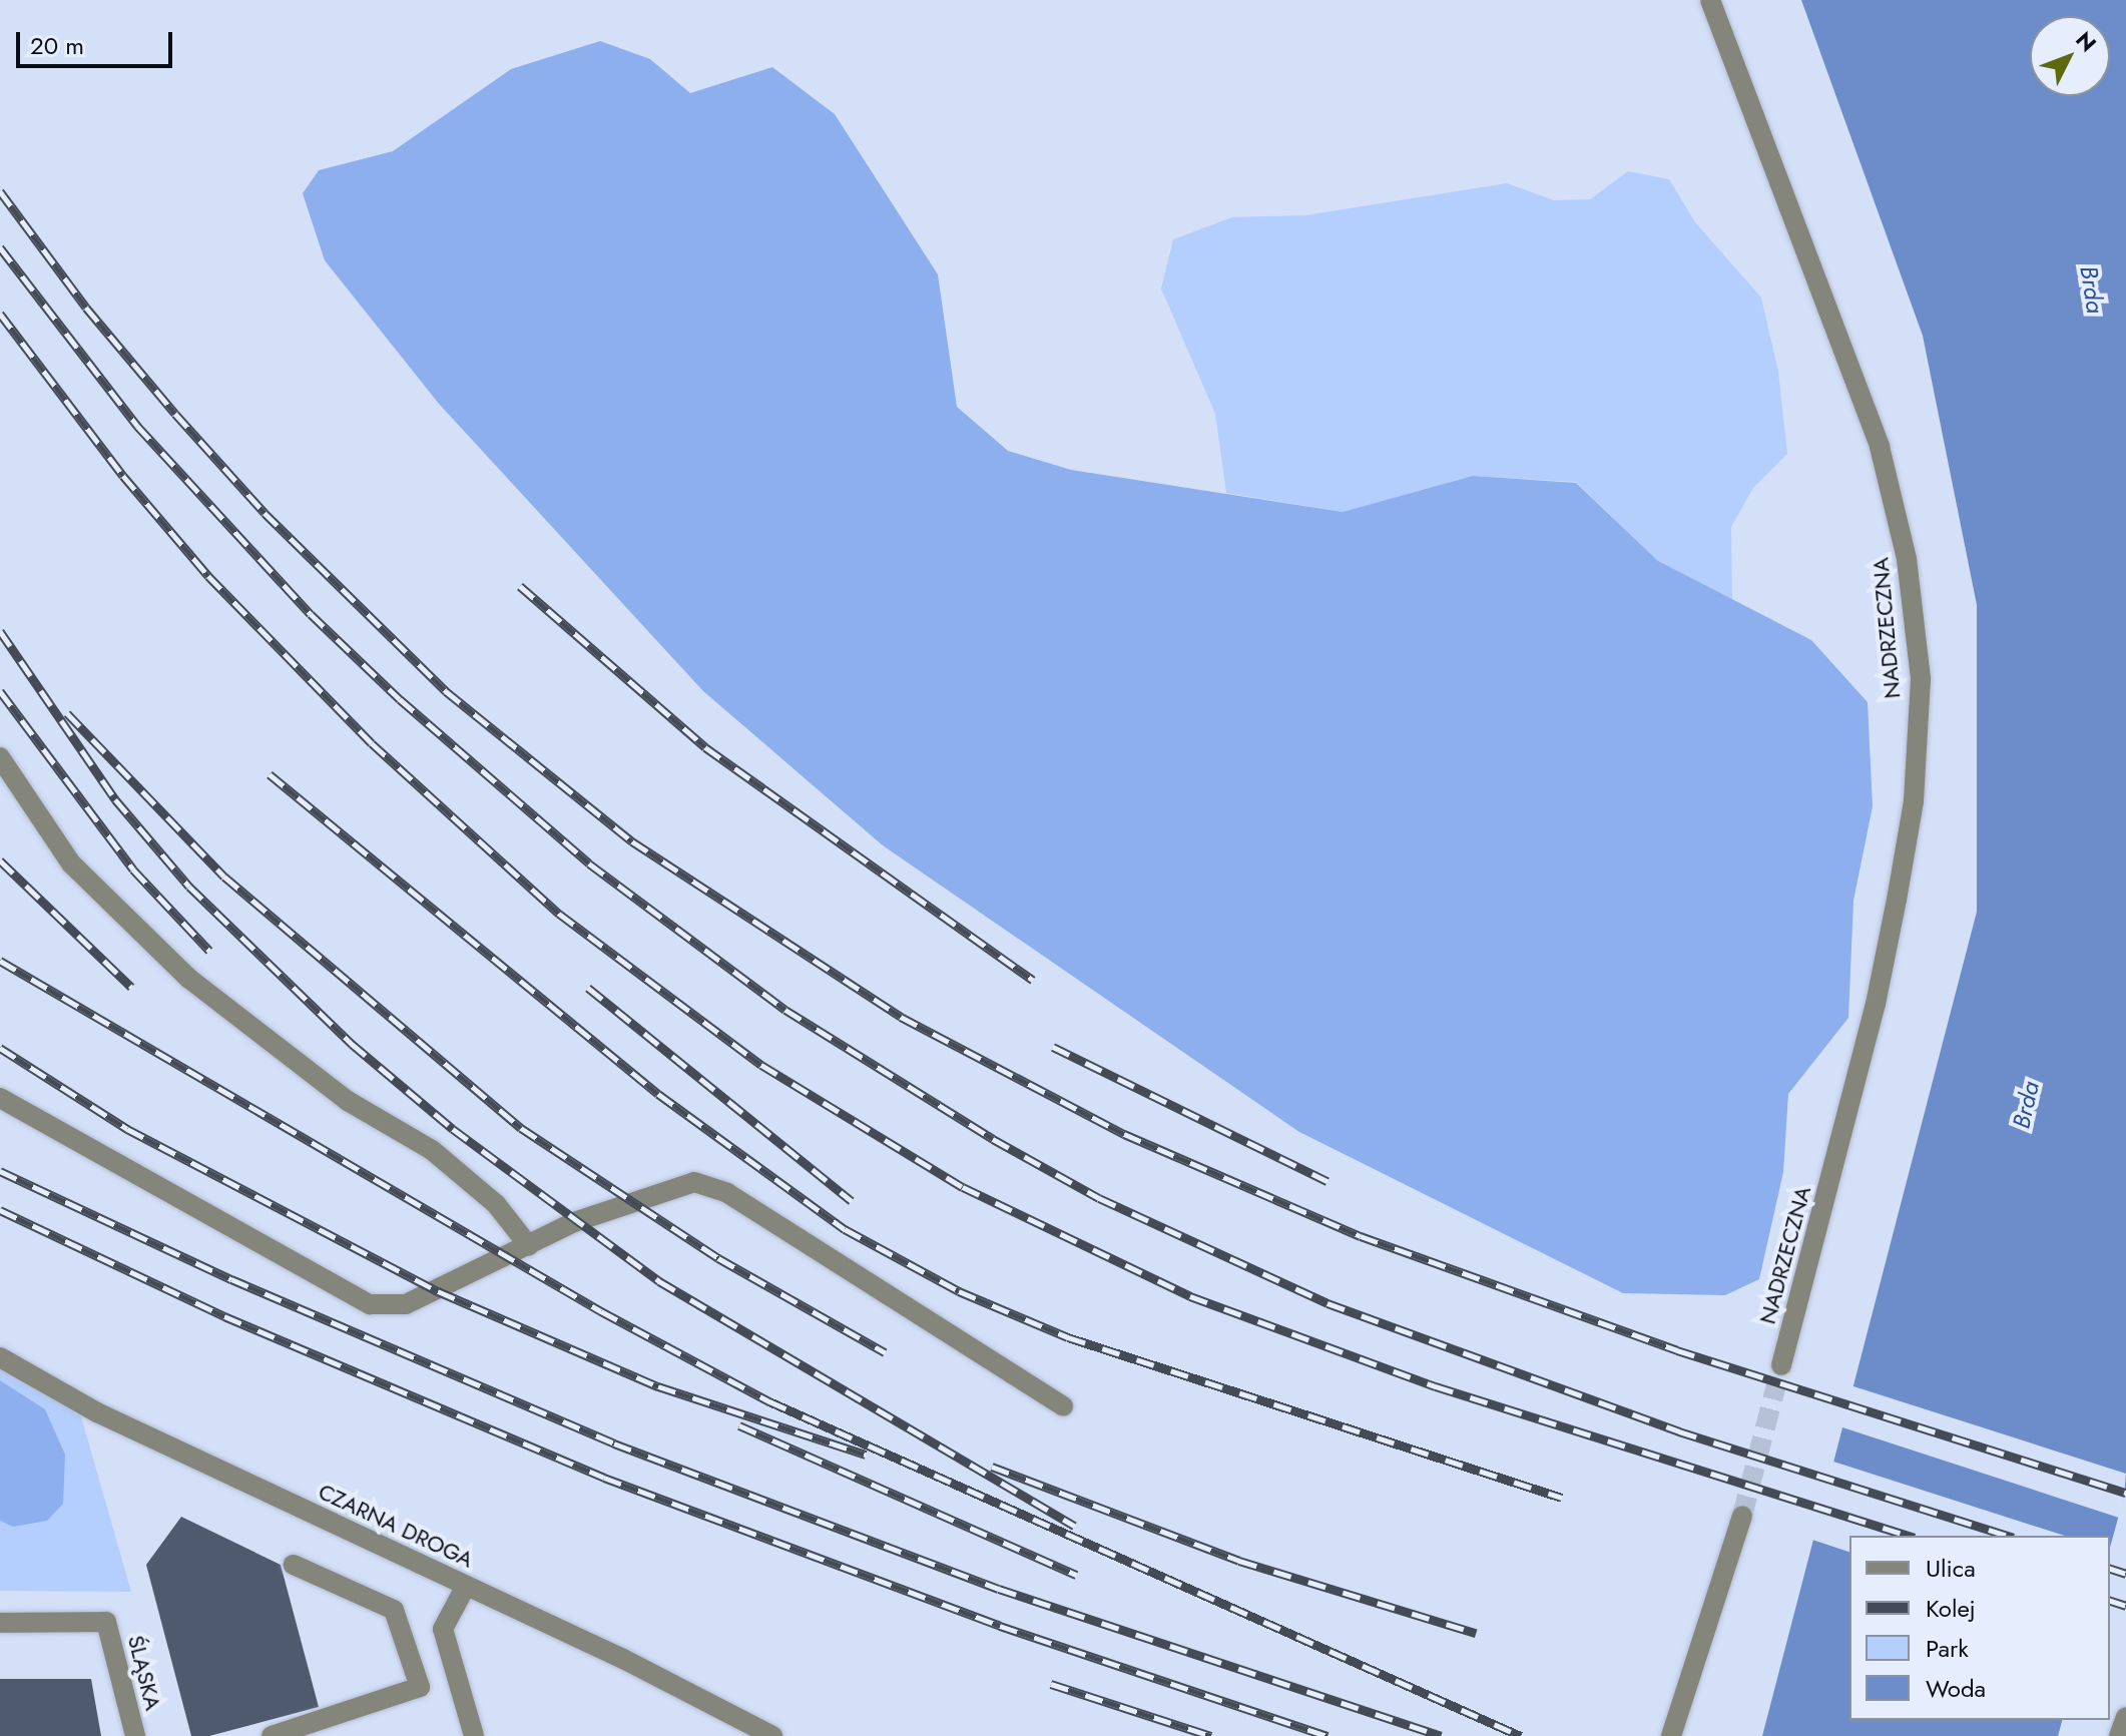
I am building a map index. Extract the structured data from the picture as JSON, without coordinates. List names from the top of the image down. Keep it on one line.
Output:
{"streets":{"street":["NADRZECZNA","CZARNA DROGA","ŚLĄSKA"]},"water":["Brda"],"legend":["Ulica","Kolej","Park","Woda"],"scale_bar":"20 m","north":"top right"}
